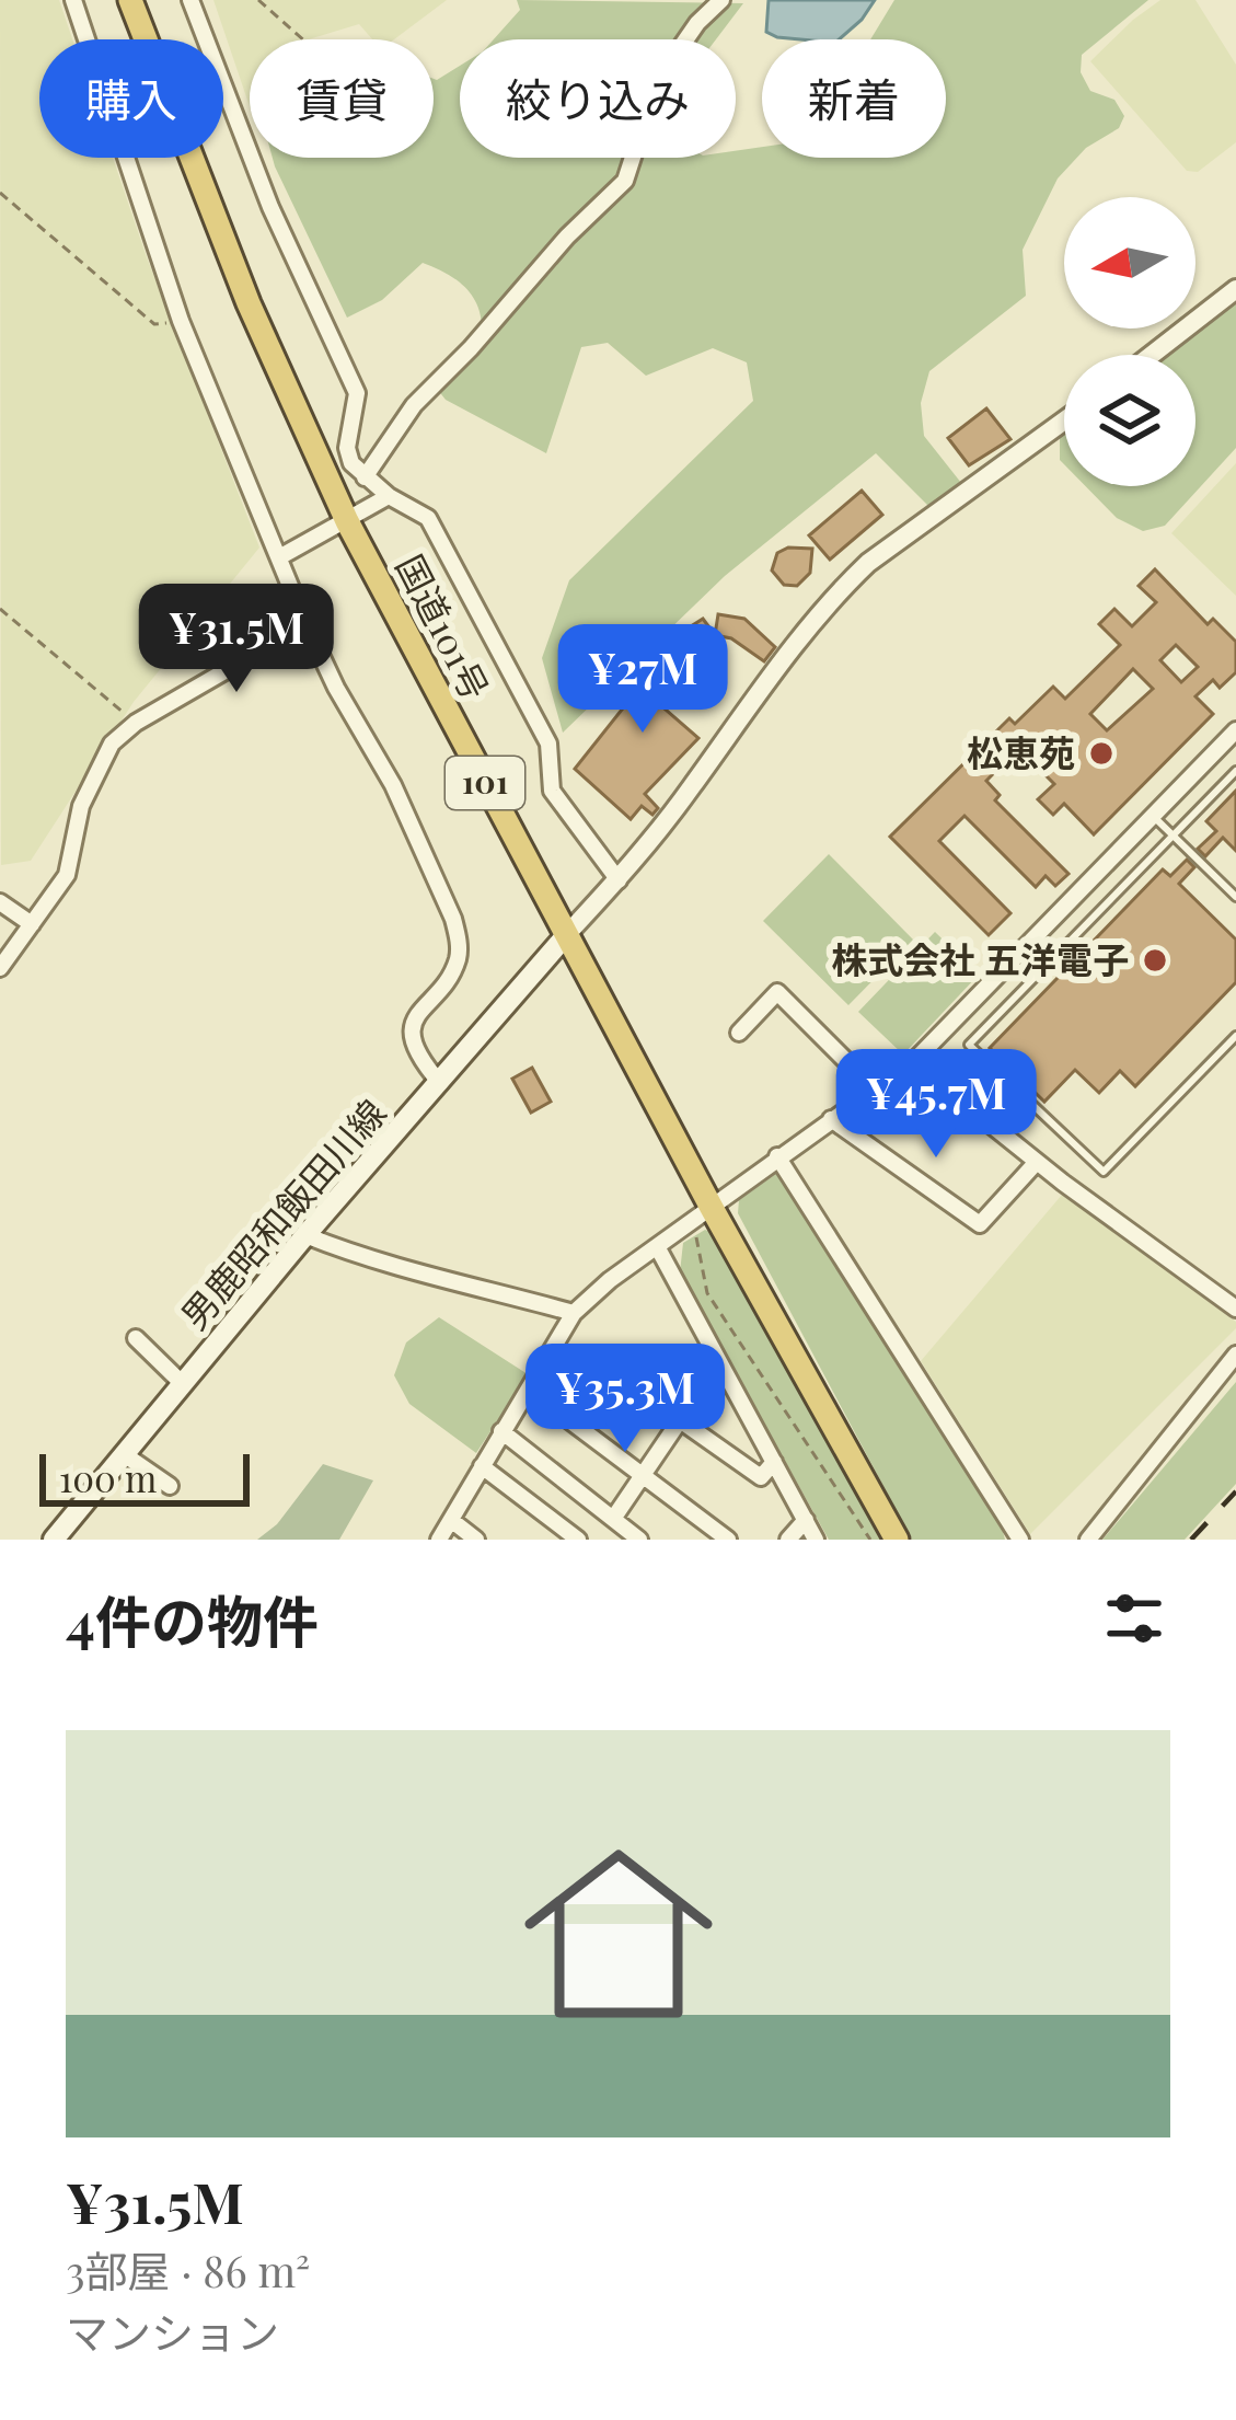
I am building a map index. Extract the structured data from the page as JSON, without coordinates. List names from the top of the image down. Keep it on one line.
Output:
{"streets":{"highway":["国道101号","101"],"main road":["男鹿昭和飯田川線"]},"crossings":[["国道101号","男鹿昭和飯田川線"]],"places":["松恵苑","株式会社 五洋電子"],"scale_bar":"100 m","north":"left","page":{"chip":["購入","賃貸","絞り込み","新着"],"price":["¥31.5M","¥27M","¥45.7M","¥35.3M"],"scale":"100 m","heading":"4件の物件","list":[{"name":"¥31.5M","note":"3部屋 · 86 m² · マンション"}]}}
